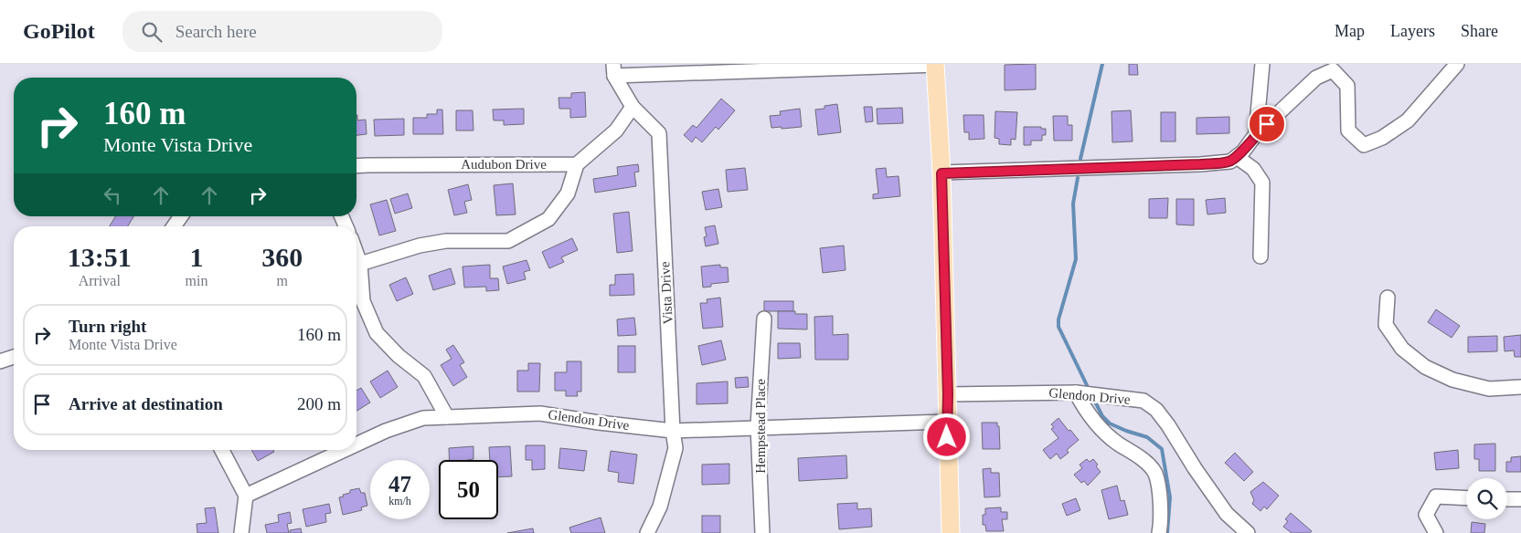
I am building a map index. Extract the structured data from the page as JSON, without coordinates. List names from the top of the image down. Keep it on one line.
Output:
{"streets":{"street":["Audubon Drive","Vista Drive","Glendon Drive","Hempstead Place"]},"crossings":[["Vista Drive","Glendon Drive"],["Glendon Drive","Hempstead Place"]],"page":{"header":"GoPilot","search":"Search here","nav":["Map","Layers","Share"],"turn":["160 m","Monte Vista Drive"],"eta":["13:51","Arrival","1","min","360","m"],"list":[{"name":"Turn right","note":"Monte Vista Drive","value":"160 m"},{"name":"Arrive at destination","value":"200 m"}],"speed":"47 km/h","limit":"50"}}
